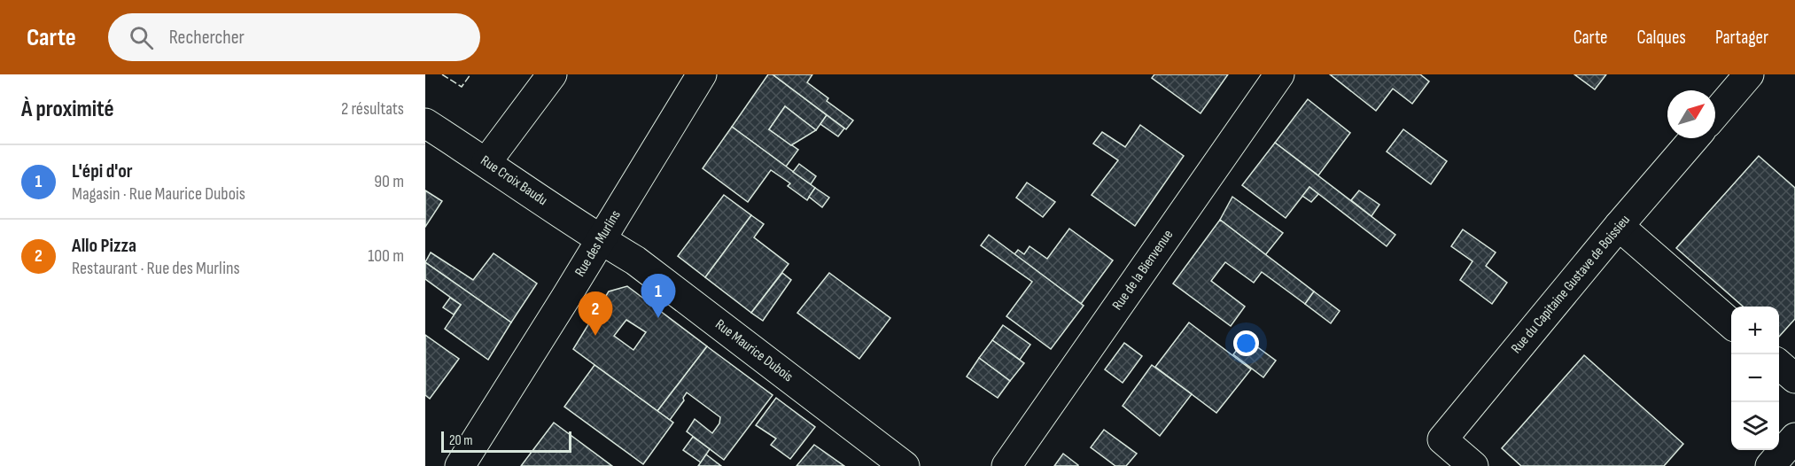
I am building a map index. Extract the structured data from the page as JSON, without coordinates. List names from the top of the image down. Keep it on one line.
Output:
{"streets":{"street":["Rue Croix Baudu","Rue des Murlins","Rue de la Bienvenue","Rue du Capitaine Gustave de Boissieu","Rue Maurice Dubois"]},"crossings":[["Rue Croix Baudu","Rue des Murlins"],["Rue Croix Baudu","Rue Maurice Dubois"],["Rue des Murlins","Rue Maurice Dubois"]],"scale_bar":"20 m","north":"top right","page":{"header":"Carte","search":"Rechercher","nav":["Carte","Calques","Partager"],"heading":["À proximité","2 résultats"],"list":[{"mark":"1","name":"L'épi d'or","note":"Magasin · Rue Maurice Dubois","value":"90 m"},{"mark":"2","name":"Allo Pizza","note":"Restaurant · Rue des Murlins","value":"100 m"}],"pins":["1","2"],"map_buttons":["+","−"],"scale":"20 m"}}
